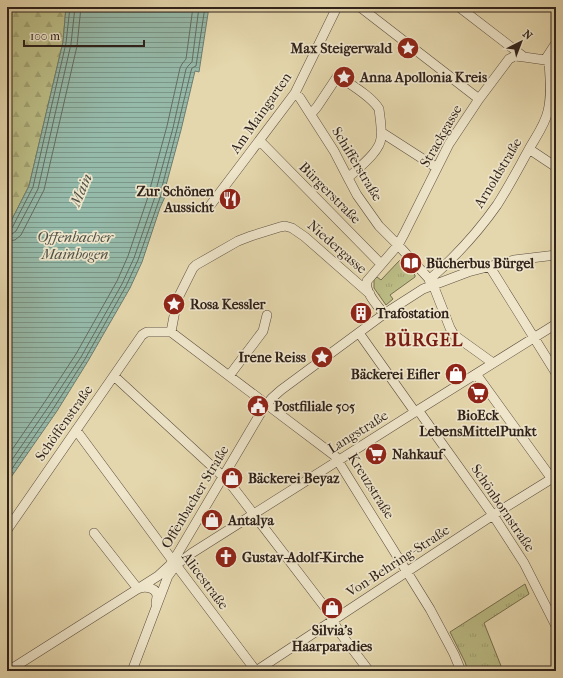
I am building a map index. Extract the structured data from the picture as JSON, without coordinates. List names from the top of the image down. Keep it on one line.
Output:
{"streets":{"street":["Am Maingarten","Strackgasse","Schifferstraße","Arnoldstraße","Bürgerstraße","Niedergasse","Schöffenstraße","Langstraße","Kreuzstraße","Offenbacher Straße","Schönbornstraße","Von-Behring-Straße","Alicestraße"]},"crossings":[["Am Maingarten","Schifferstraße"],["Am Maingarten","Bürgerstraße"],["Strackgasse","Schifferstraße"],["Strackgasse","Bürgerstraße"],["Strackgasse","Niedergasse"],["Schifferstraße","Arnoldstraße"],["Schifferstraße","Offenbacher Straße"],["Arnoldstraße","Offenbacher Straße"],["Niedergasse","Schöffenstraße"],["Niedergasse","Kreuzstraße"],["Niedergasse","Offenbacher Straße"],["Schöffenstraße","Kreuzstraße"],["Schöffenstraße","Alicestraße"],["Langstraße","Kreuzstraße"],["Langstraße","Offenbacher Straße"],["Langstraße","Schönbornstraße"],["Langstraße","Alicestraße"],["Kreuzstraße","Offenbacher Straße"],["Kreuzstraße","Von-Behring-Straße"],["Offenbacher Straße","Schönbornstraße"],["Offenbacher Straße","Alicestraße"],["Schönbornstraße","Von-Behring-Straße"],["Von-Behring-Straße","Alicestraße"]],"districts":["BÜRGEL"],"water":["Main","Offenbacher Mainbogen"],"places":{"place":["Max Steigerwald","Anna Apollonia Kreis","Rosa Kessler","Irene Reiss"],"restaurant":["Zur Schönen Aussicht"],"library":["Bücherbus Bürgel"],"building":["Trafostation"],"shop":["Bäckerei Eifler","Bäckerei Beyaz","Antalya","Silvia's Haarparadies"],"supermarket":["BioEck LebensMittelPunkt","Nahkauf"],"public building":["Postfiliale 505"],"church":["Gustav-Adolf-Kirche"]},"scale_bar":"100 m","north":"top right"}
